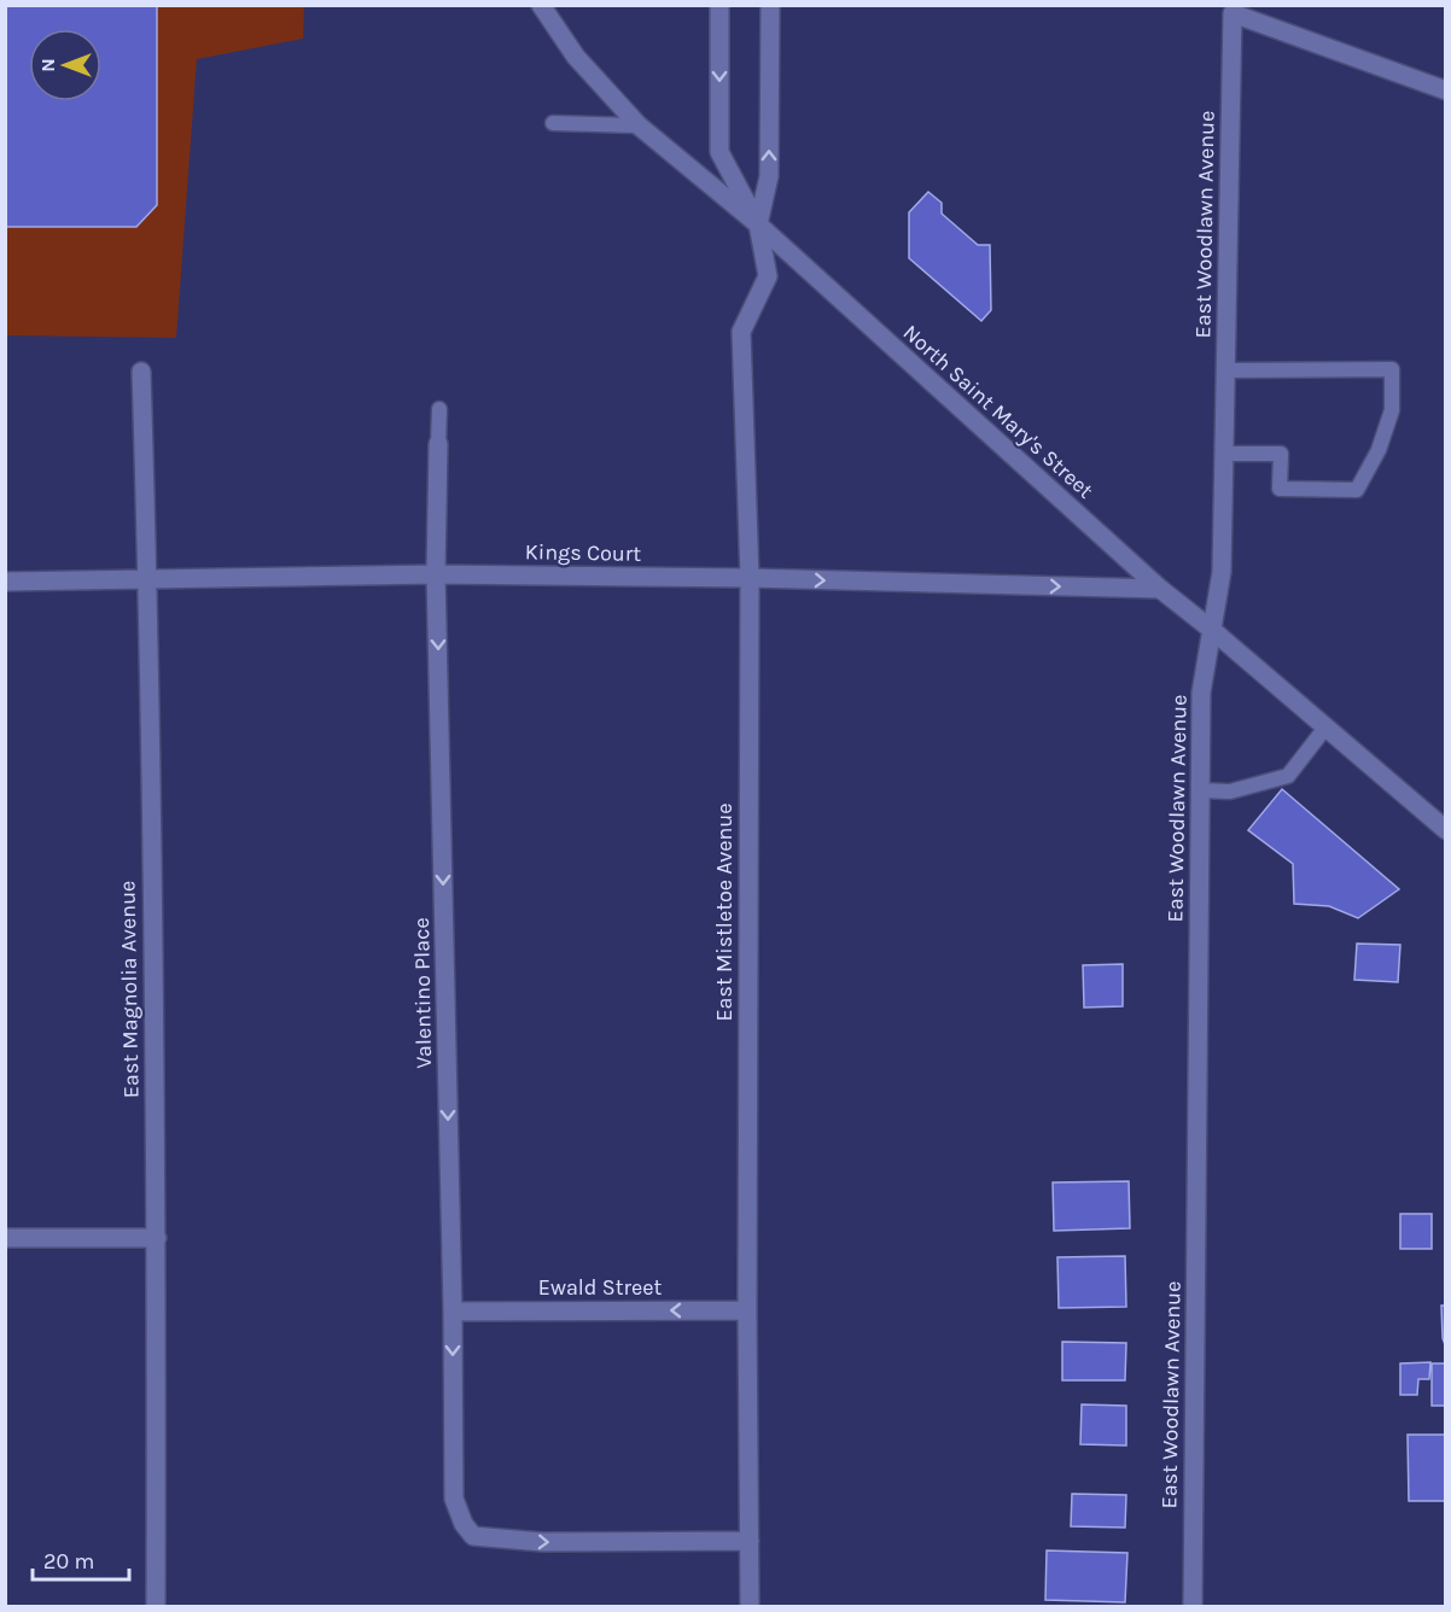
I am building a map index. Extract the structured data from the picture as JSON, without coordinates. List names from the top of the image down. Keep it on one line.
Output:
{"streets":{"street":["East Woodlawn Avenue","North Saint Mary's Street","Kings Court","East Mistletoe Avenue","East Magnolia Avenue","Valentino Place","Ewald Street"]},"crossings":[["East Woodlawn Avenue","North Saint Mary's Street"],["North Saint Mary's Street","Kings Court"],["North Saint Mary's Street","East Mistletoe Avenue"],["Kings Court","East Mistletoe Avenue"],["Kings Court","East Magnolia Avenue"],["Kings Court","Valentino Place"],["East Mistletoe Avenue","Valentino Place"],["East Mistletoe Avenue","Ewald Street"],["Valentino Place","Ewald Street"]],"one_way":["Kings Court","Valentino Place","Ewald Street"],"scale_bar":"20 m","north":"left"}
